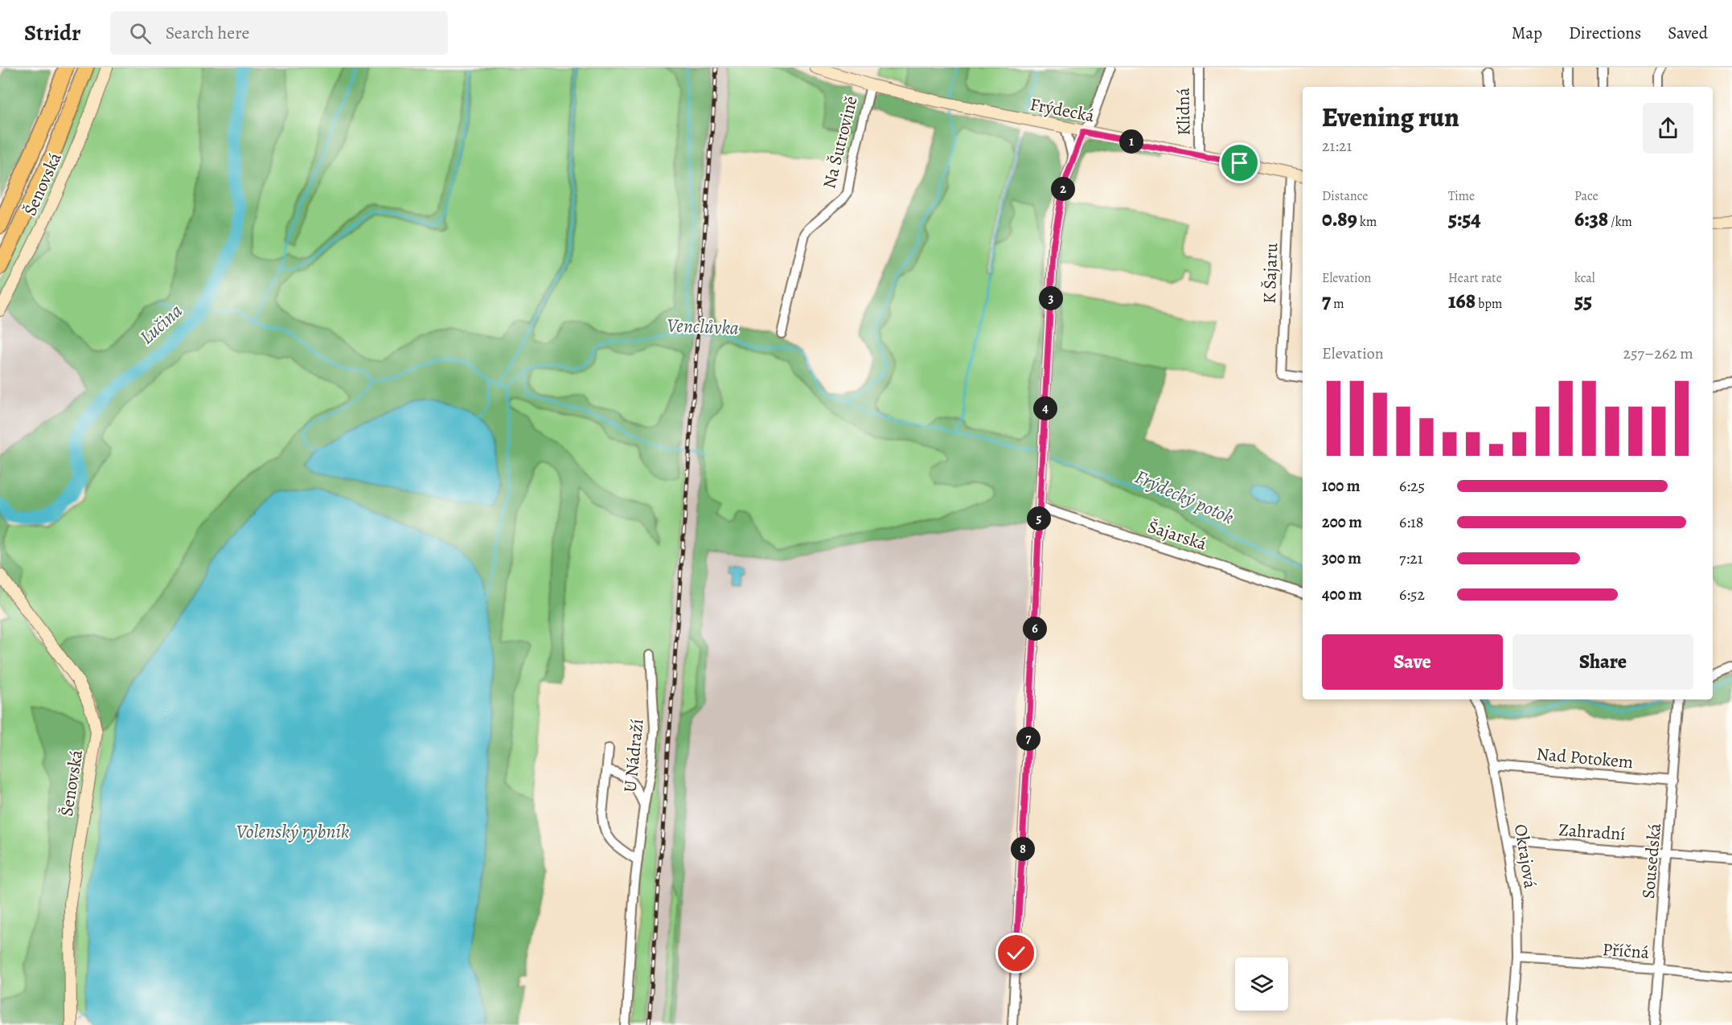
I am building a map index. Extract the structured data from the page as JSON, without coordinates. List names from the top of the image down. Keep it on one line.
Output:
{"streets":{"main road":["Frýdecká","Šenovská"],"street":["Klidná","Na Šutrovině","K Šajaru","Šajarská","U Nádraží","Nad Potokem","Zahradní","Okrajová","Sousedská","Příčná"]},"crossings":[["Frýdecká","Klidná"],["Frýdecká","Na Šutrovině"],["Frýdecká","K Šajaru"],["Nad Potokem","Okrajová"],["Nad Potokem","Sousedská"],["Zahradní","Okrajová"],["Zahradní","Sousedská"],["Okrajová","Příčná"],["Sousedská","Příčná"]],"water":["Lučina","Venclůvka","Frýdecký potok","Volenský rybník"],"page":{"header":"Stridr","search":"Search here","nav":["Map","Directions","Saved"],"heading":["Evening run","21:21"],"pins":["1","2","3","4","5","6","7","8"],"stats":[["Distance","0.89 km"],["Time","5:54"],["Pace","6:38 /km"],["Elevation","7 m"],["Heart rate","168 bpm"],["kcal","55"]],"chart":["Elevation","257–262 m"],"list":[{"name":"100 m","note":"6:25"},{"name":"200 m","note":"6:18"},{"name":"300 m","note":"7:21"},{"name":"400 m","note":"6:52"}],"buttons":["Save","Share"]}}
